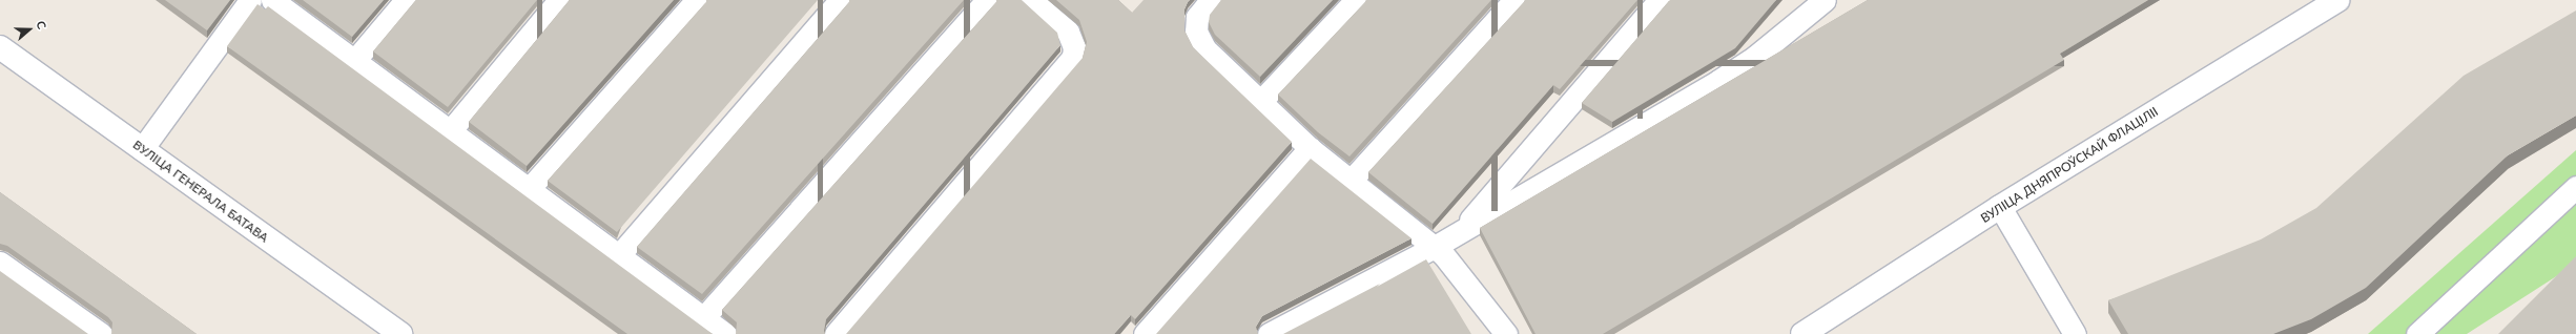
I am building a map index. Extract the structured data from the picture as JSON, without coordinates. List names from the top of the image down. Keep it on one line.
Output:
{"streets":{"street":["ВУЛІЦА ДНЯПРОЎСКАЙ ФЛАЦІЛІІ","ВУЛІЦА ГЕНЕРАЛА БАТАВА"]},"north":"right"}
